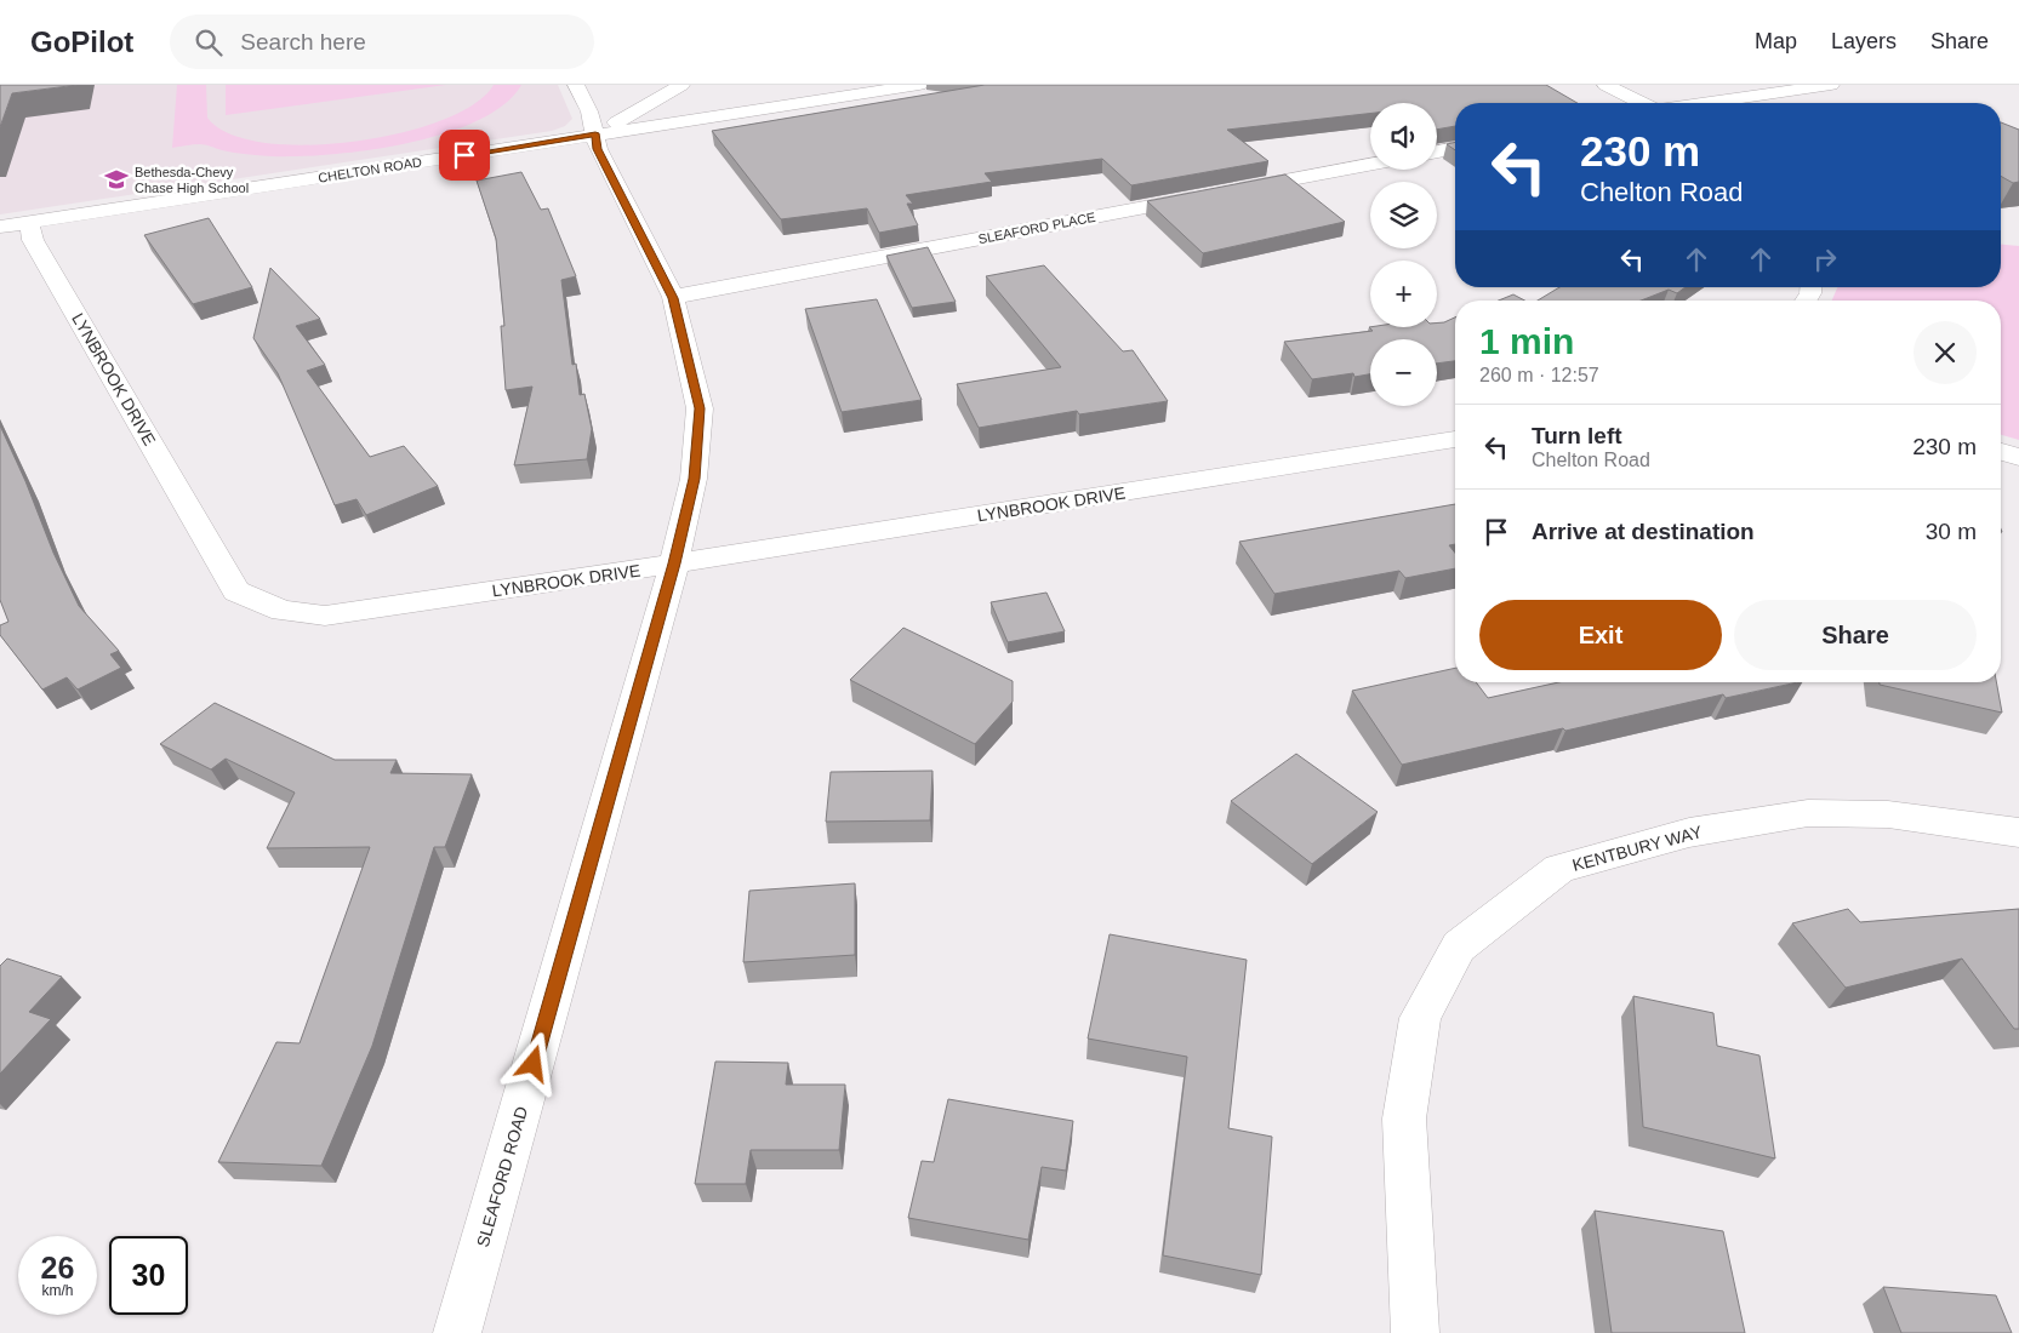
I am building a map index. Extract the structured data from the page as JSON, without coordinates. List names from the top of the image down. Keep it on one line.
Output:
{"streets":{"street":["CHELTON ROAD","SLEAFORD PLACE","LYNBROOK DRIVE","KENTBURY WAY","SLEAFORD ROAD"]},"crossings":[["CHELTON ROAD","LYNBROOK DRIVE"],["CHELTON ROAD","SLEAFORD ROAD"],["SLEAFORD PLACE","SLEAFORD ROAD"],["LYNBROOK DRIVE","SLEAFORD ROAD"]],"places":{"school or university":["Bethesda-Chevy Chase High School"]},"page":{"header":"GoPilot","search":"Search here","nav":["Map","Layers","Share"],"map_buttons":["+","−"],"turn":["230 m","Chelton Road"],"heading":["1 min","260 m · 12:57"],"list":[{"name":"Turn left","note":"Chelton Road","value":"230 m"},{"name":"Arrive at destination","value":"30 m"}],"buttons":["Exit","Share"],"speed":"26 km/h","limit":"30"}}
